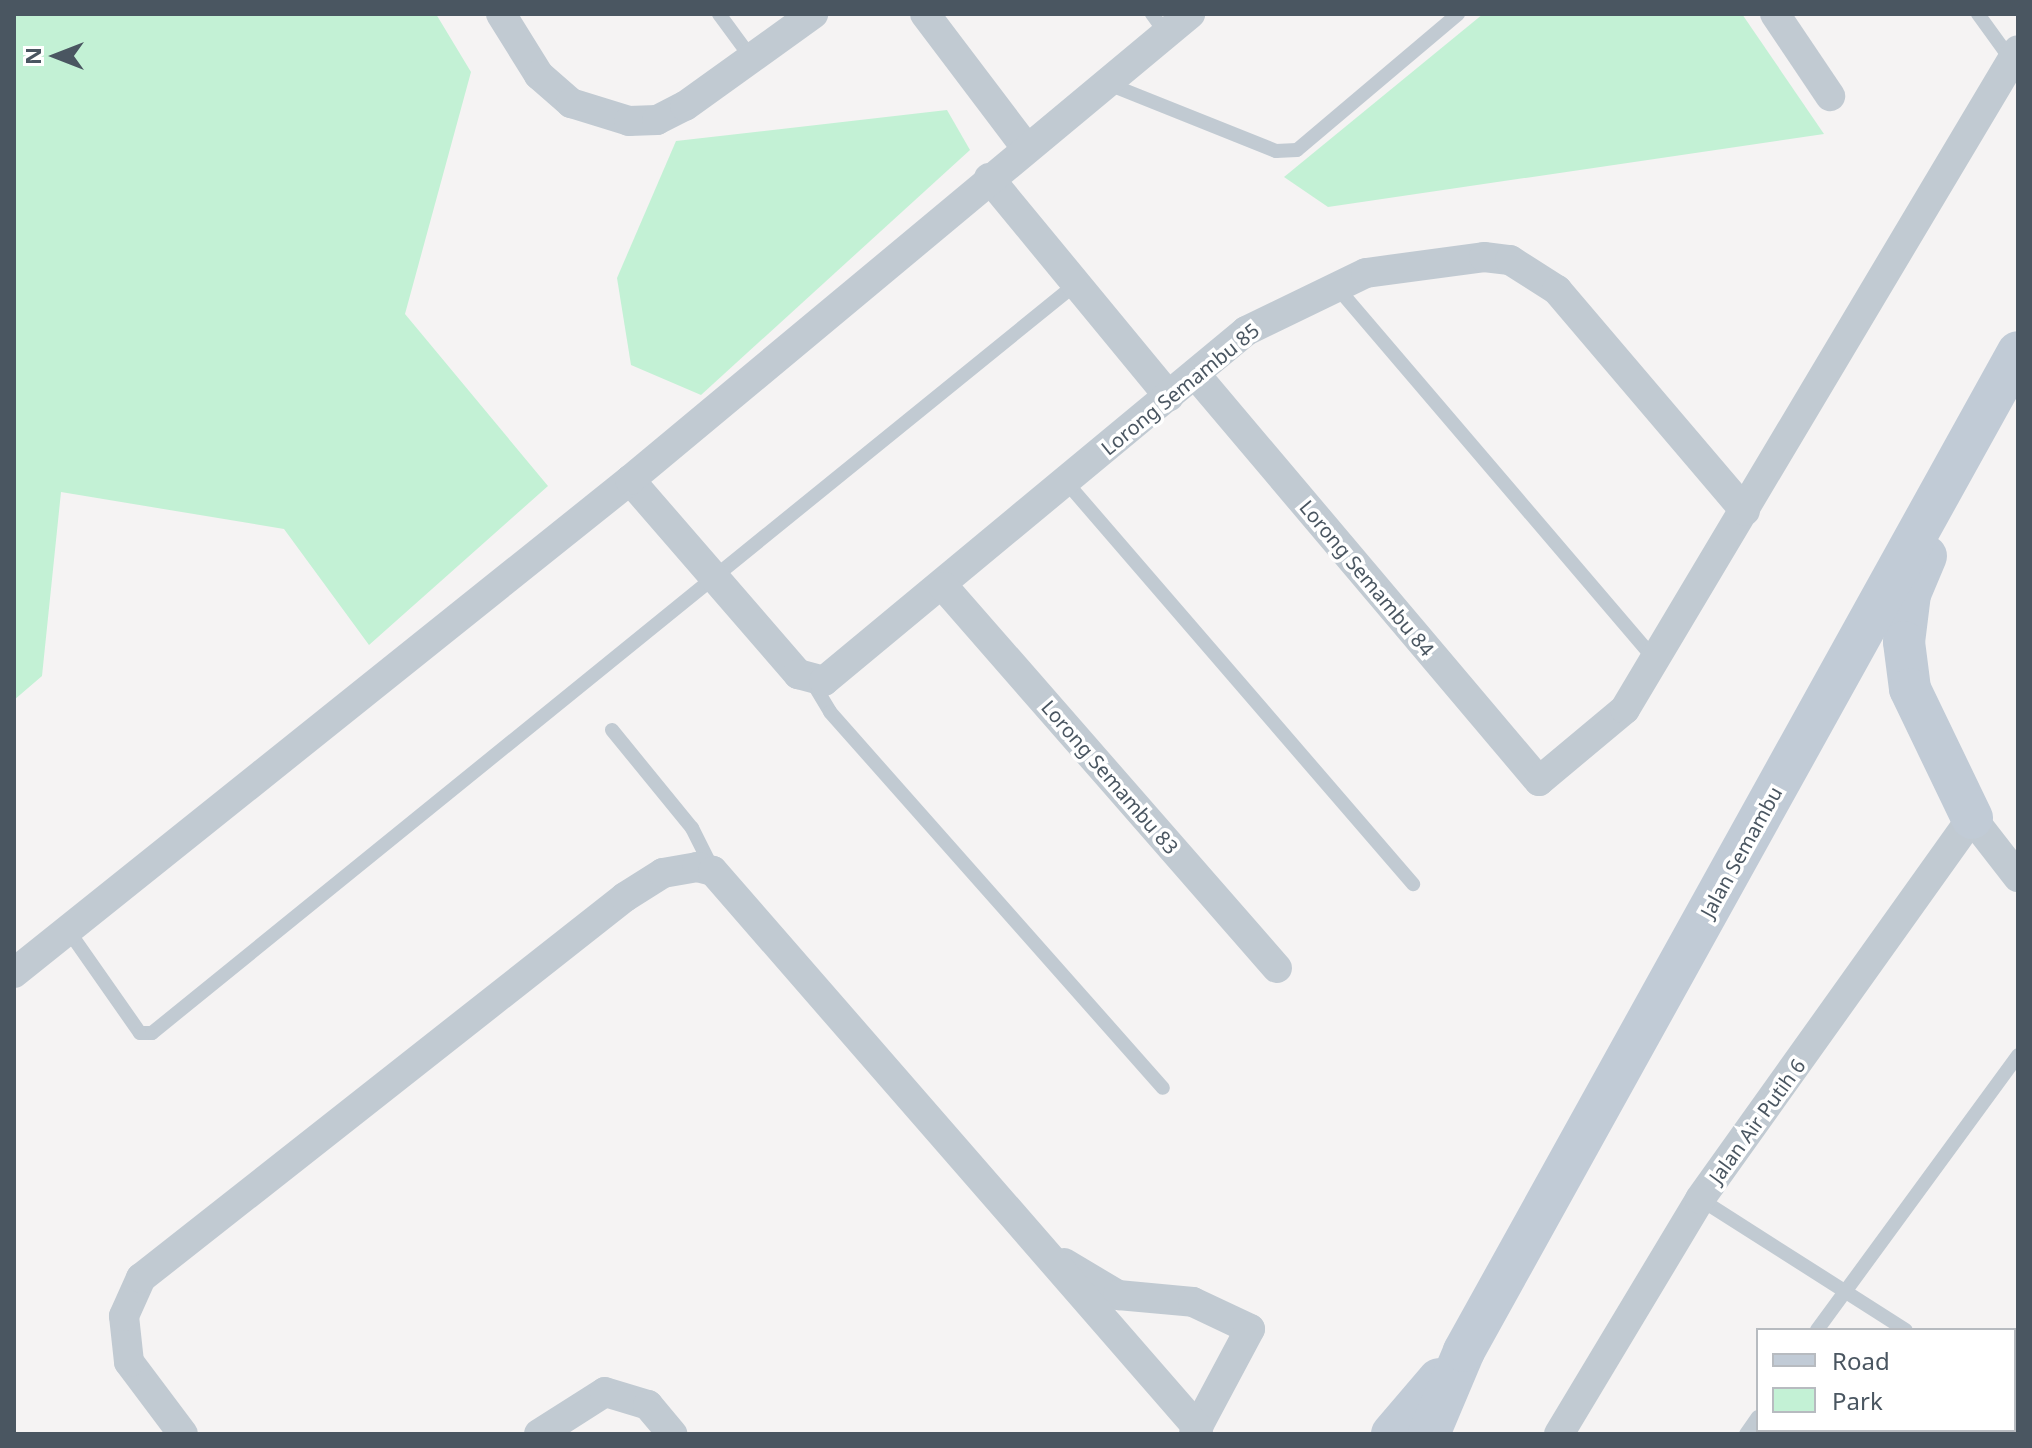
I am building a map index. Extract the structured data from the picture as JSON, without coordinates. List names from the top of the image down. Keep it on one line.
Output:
{"streets":{"main road":["Jalan Semambu"],"street":["Lorong Semambu 85","Lorong Semambu 84","Lorong Semambu 83","Jalan Air Putih 6"]},"crossings":[["Lorong Semambu 85","Lorong Semambu 84"],["Lorong Semambu 85","Lorong Semambu 83"]],"legend":["Road","Park"],"north":"left"}
